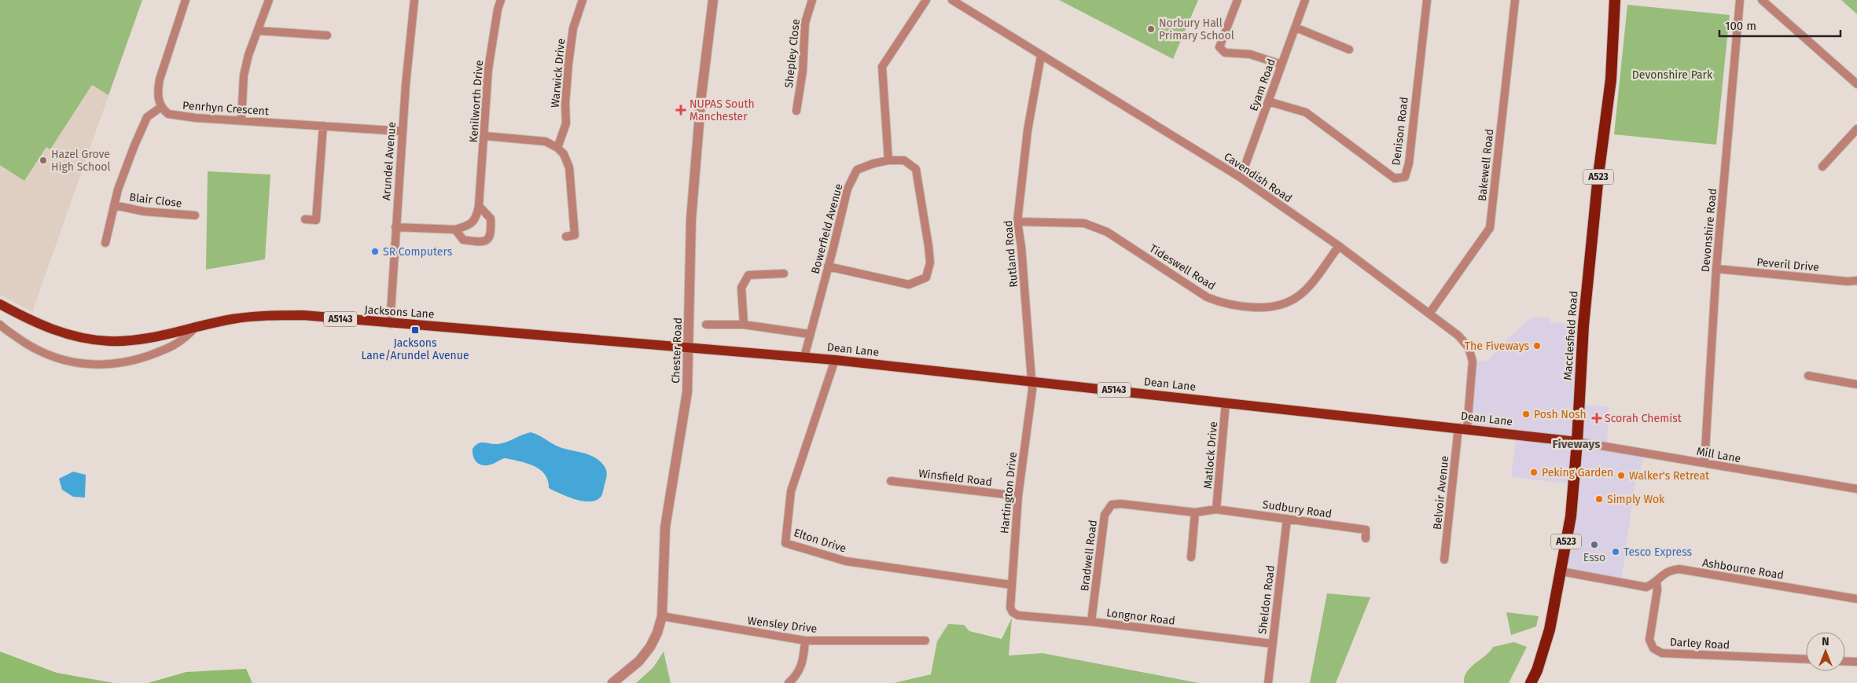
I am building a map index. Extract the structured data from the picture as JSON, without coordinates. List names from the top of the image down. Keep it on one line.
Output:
{"streets":{"highway":["A523","Macclesfield Road"],"main road":["Jacksons Lane","A5143","Dean Lane"],"street":["Shepley Close","Warwick Drive","Eyam Road","Kenilworth Drive","Penrhyn Crescent","Denison Road","Arundel Avenue","Bakewell Road","Cavendish Road","Blair Close","Bowerfield Avenue","Devonshire Road","Rutland Road","Peveril Drive","Tideswell Road","Chester Road","Matlock Drive","Mill Lane","Winsfield Road","Hartington Drive","Belvoir Avenue","Sudbury Road","Elton Drive","Bradwell Road","Ashbourne Road","Sheldon Road","Longnor Road","Wensley Drive","Darley Road"]},"crossings":[["Eyam Road","Denison Road"],["Eyam Road","Cavendish Road"],["Kenilworth Drive","Arundel Avenue"],["Penrhyn Crescent","Arundel Avenue"],["Arundel Avenue","Jacksons Lane"],["Bakewell Road","Cavendish Road"],["Cavendish Road","Rutland Road"],["Cavendish Road","Tideswell Road"],["Cavendish Road","Dean Lane"],["Cavendish Road","Belvoir Avenue"],["Bowerfield Avenue","Dean Lane"],["Devonshire Road","Peveril Drive"],["Devonshire Road","Mill Lane"],["Rutland Road","Tideswell Road"],["Rutland Road","Dean Lane"],["Rutland Road","Hartington Drive"],["Jacksons Lane","Dean Lane"],["Jacksons Lane","Chester Road"],["Macclesfield Road","Dean Lane"],["Macclesfield Road","Mill Lane"],["Macclesfield Road","Ashbourne Road"],["Dean Lane","Chester Road"],["Dean Lane","Matlock Drive"],["Dean Lane","Mill Lane"],["Dean Lane","Hartington Drive"],["Dean Lane","Belvoir Avenue"],["Dean Lane","Elton Drive"],["Chester Road","Wensley Drive"],["Matlock Drive","Sudbury Road"],["Matlock Drive","Bradwell Road"],["Winsfield Road","Hartington Drive"],["Hartington Drive","Elton Drive"],["Hartington Drive","Longnor Road"],["Sudbury Road","Bradwell Road"],["Sudbury Road","Sheldon Road"],["Bradwell Road","Longnor Road"],["Ashbourne Road","Darley Road"],["Sheldon Road","Longnor Road"]],"districts":["Fiveways"],"parks":["Devonshire Park"],"places":{"other":["Norbury Hall Primary School","Hazel Grove High School","SR Computers","The Fiveways","Posh Nosh","Peking Garden","Walker's Retreat","Simply Wok","Esso","Tesco Express"],"health":["NUPAS South Manchester","Scorah Chemist"],"transit":["Jacksons Lane/Arundel Avenue"]},"scale_bar":"100 m","north":"top"}
